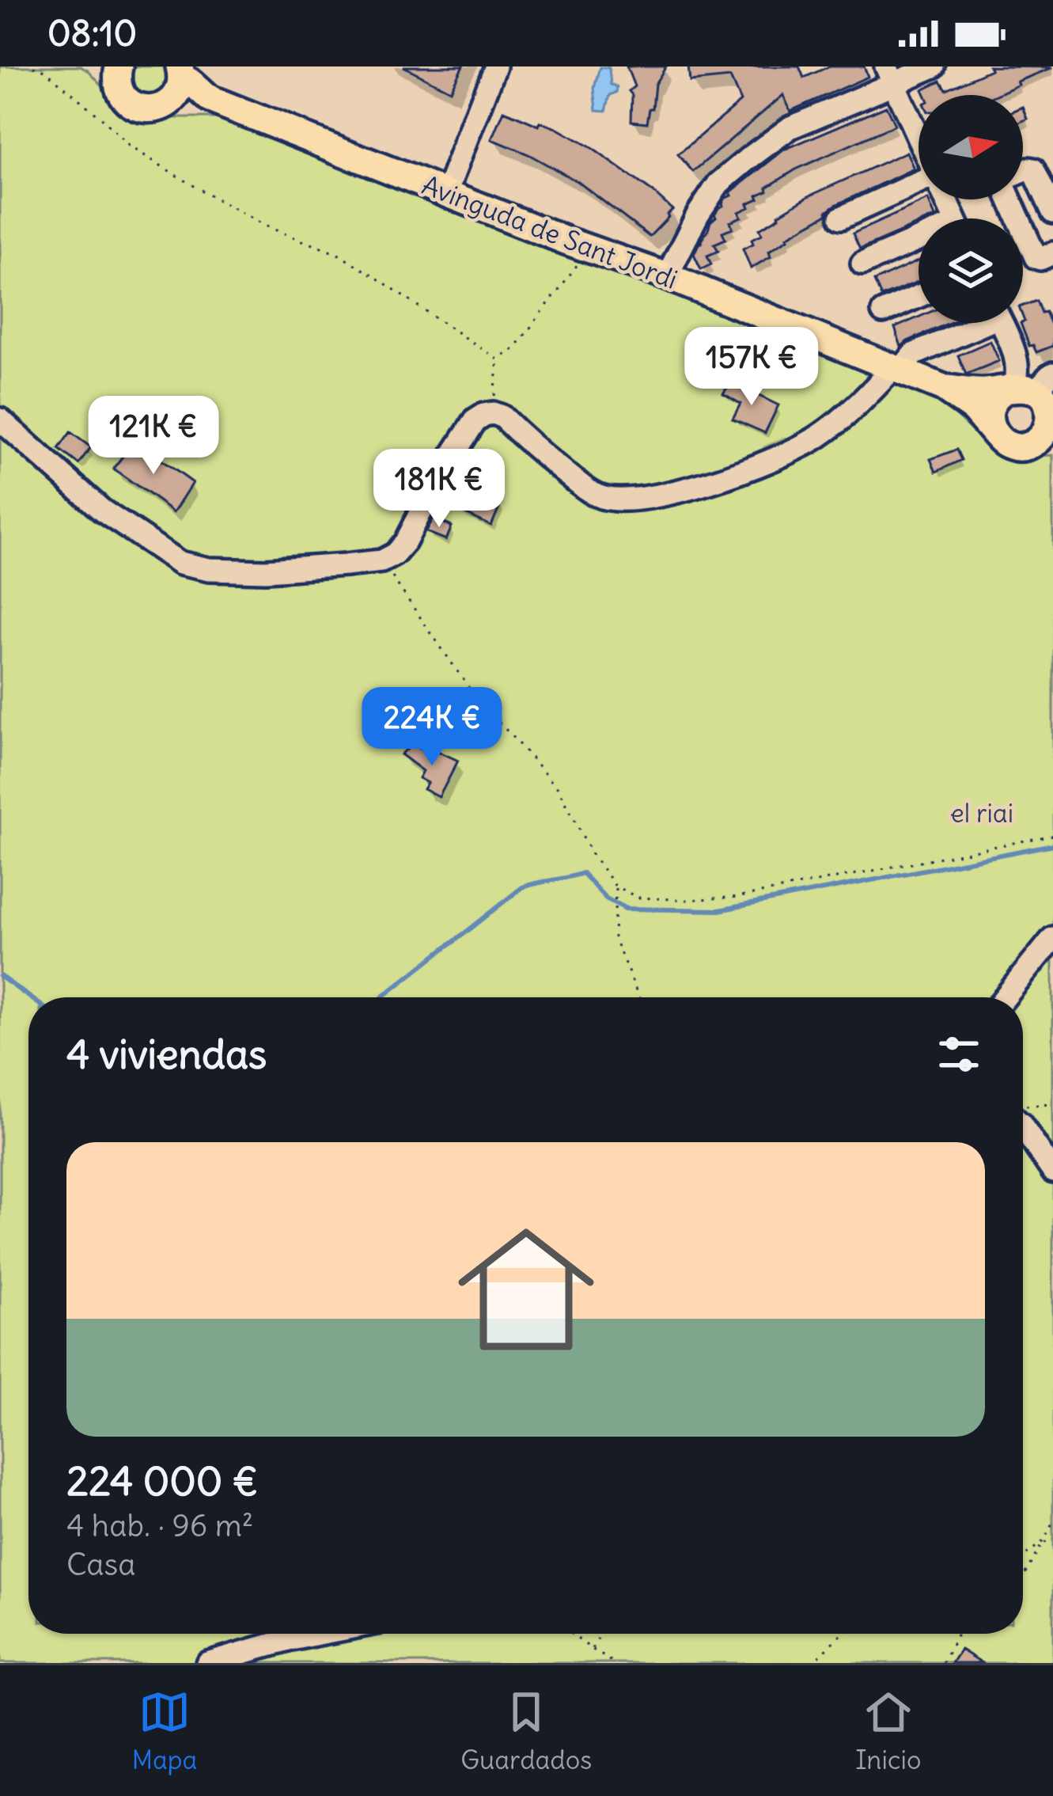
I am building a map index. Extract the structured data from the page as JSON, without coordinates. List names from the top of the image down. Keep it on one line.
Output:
{"streets":{"main road":["Avinguda de Sant Jordi"]},"parks":["el riai"],"north":"right","page":{"status":"08:10","price":["157K €","121K €","181K €","224K €"],"heading":"4 viviendas","list":[{"name":"224 000 €","note":"4 hab. · 96 m² · Casa"}],"tabs":["Mapa","Guardados","Inicio"]}}
